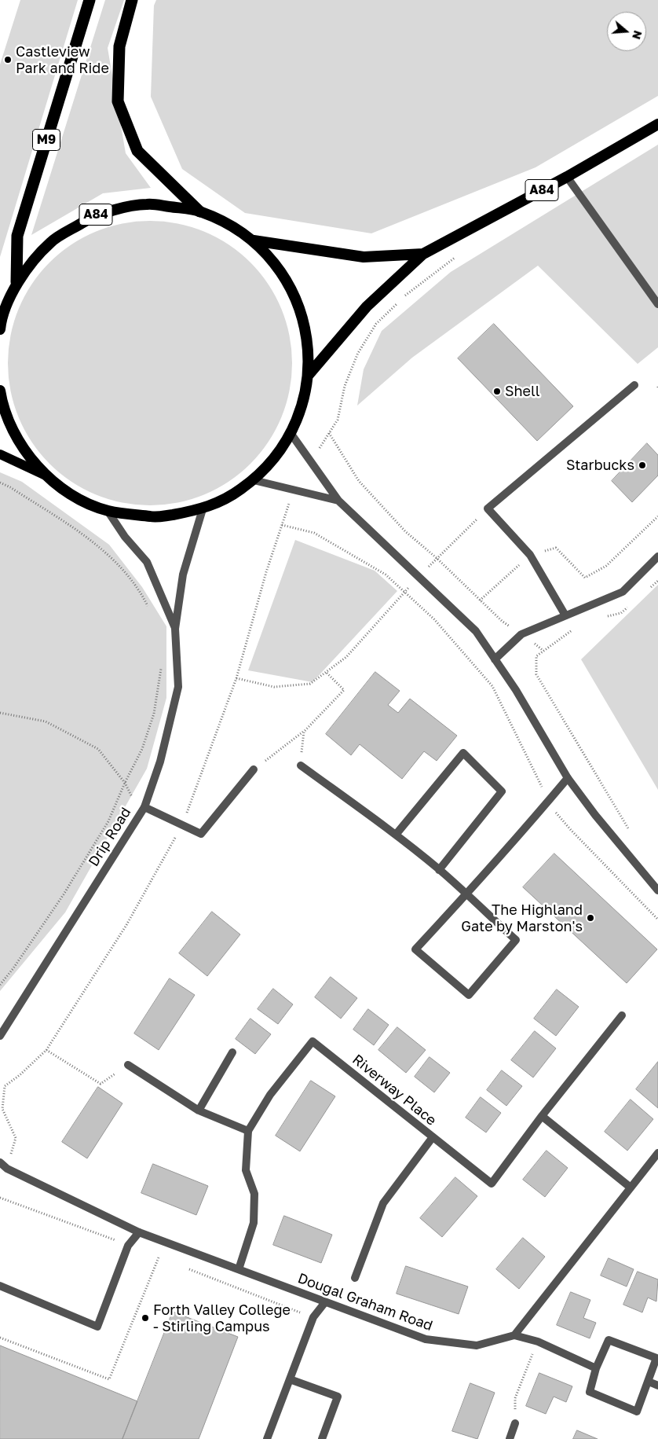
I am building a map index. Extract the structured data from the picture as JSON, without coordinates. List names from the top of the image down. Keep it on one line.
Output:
{"streets":{"highway":["M9","A84"],"street":["Drip Road","Riverway Place","Dougal Graham Road"]},"crossings":[["M9","A84"],["A84","Drip Road"],["Riverway Place","Dougal Graham Road"]],"places":["Castleview Park and Ride","Shell","Starbucks","The Highland Gate by Marston's","Forth Valley College - Stirling Campus"],"north":"right"}
